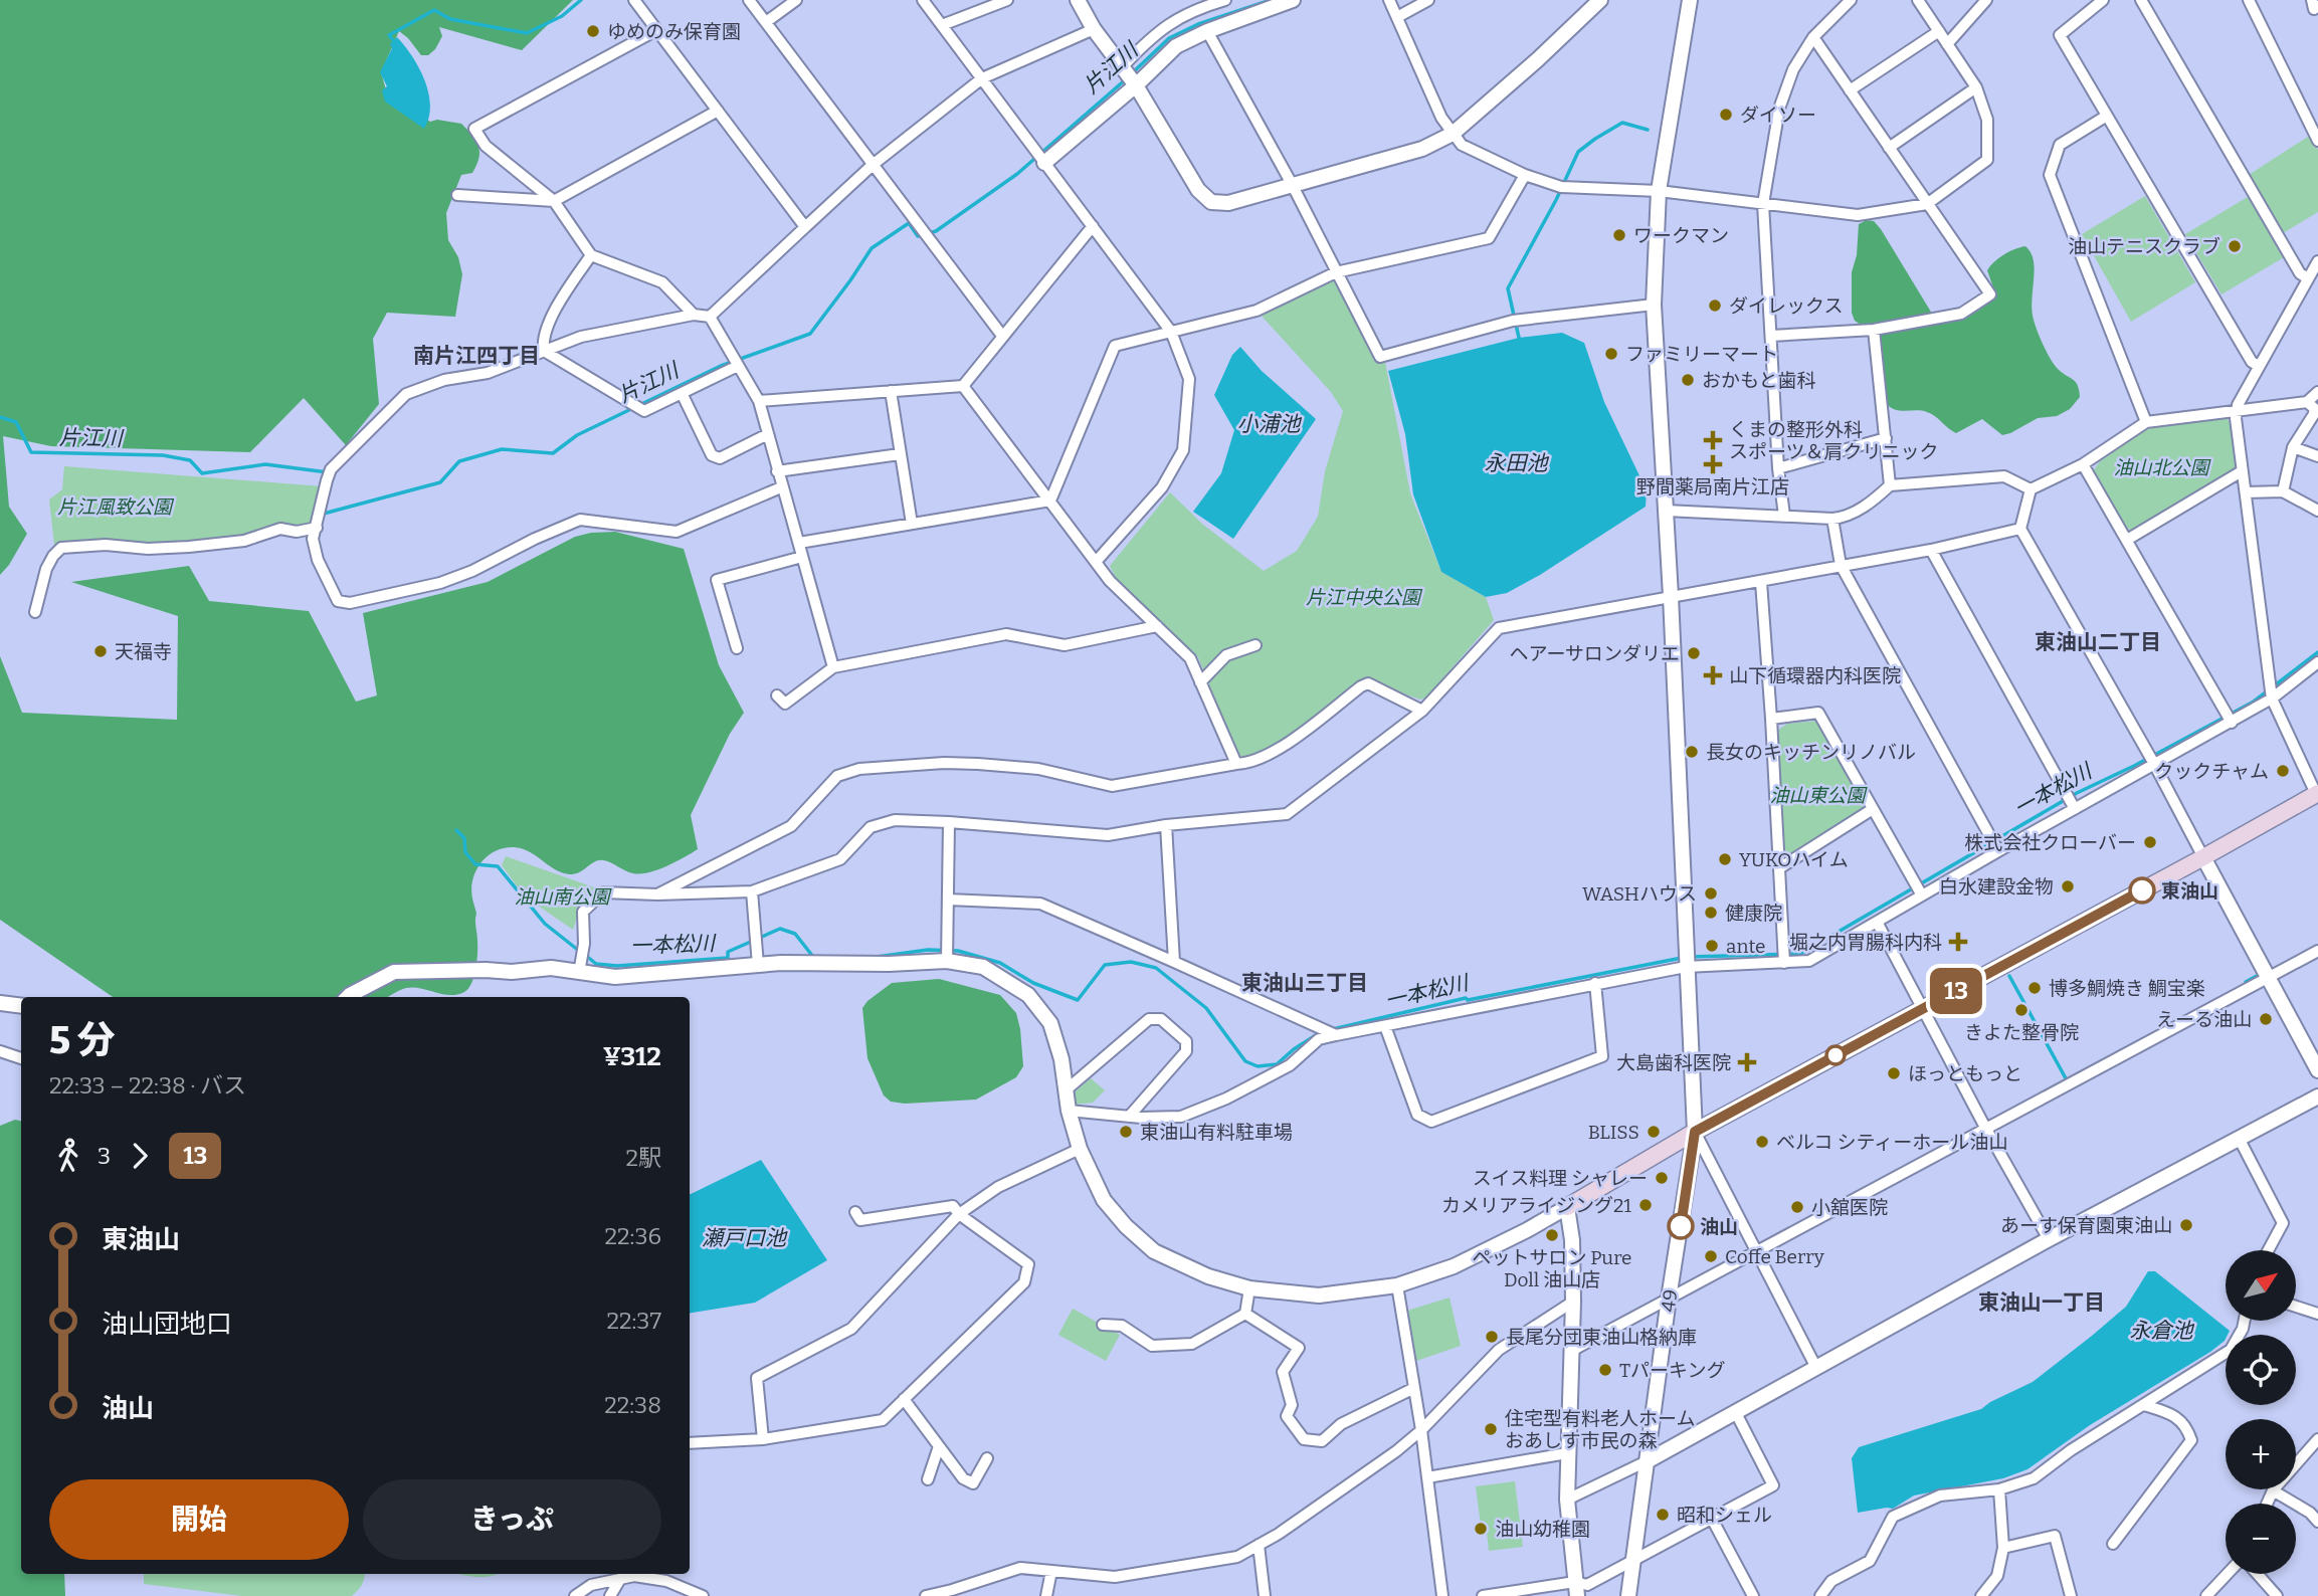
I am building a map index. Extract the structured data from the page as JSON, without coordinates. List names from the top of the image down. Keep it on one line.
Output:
{"streets":{"street":["49"]},"districts":["南片江四丁目","東油山二丁目","東油山三丁目","東油山一丁目"],"water":["片江川","小浦池","永田池","一本松川","瀬戸口池","永倉池"],"parks":["油山北公園","片江風致公園","片江中央公園","油山東公園","油山南公園"],"places":{"other":["ゆめのみ保育園","ダイソー","ワークマン","油山テニスクラブ","ダイレックス","ファミリーマート","おかもと歯科","天福寺","ヘアーサロンダリエ","長女のキッチンリノバル","クックチャム","株式会社クローバー","YUKOハイム","白水建設金物","東油山","WASHハウス","健康院","ante","博多鯛焼き 鯛宝楽","きよた整骨院","えーる油山","ほっともっと","東油山有料駐車場","BLISS","ベルコ シティーホール油山","スイス料理 シャレー","カメリアライジング21","小舘医院","あーす保育園東油山","油山","ペットサロン Pure Doll 油山店","Coffe Berry","長尾分団東油山格納庫","Tパーキング","住宅型有料老人ホーム おあしす市民の森","昭和シェル","油山幼稚園"],"health":["くまの整形外科 スポーツ＆肩クリニック","野間薬局南片江店","山下循環器内科医院","堀之内胃腸科内科","大島歯科医院"]},"lines":["bus line 13"],"north":"top right","page":{"on_map":"13","heading":["5 分","22:33 – 22:38 · バス","¥312"],"legs":["3","13","2駅"],"list":[{"name":"東油山","value":"22:36"},{"name":"油山団地口","value":"22:37"},{"name":"油山","value":"22:38"}],"map_buttons":["+","−"],"buttons":["開始","きっぷ"]}}
